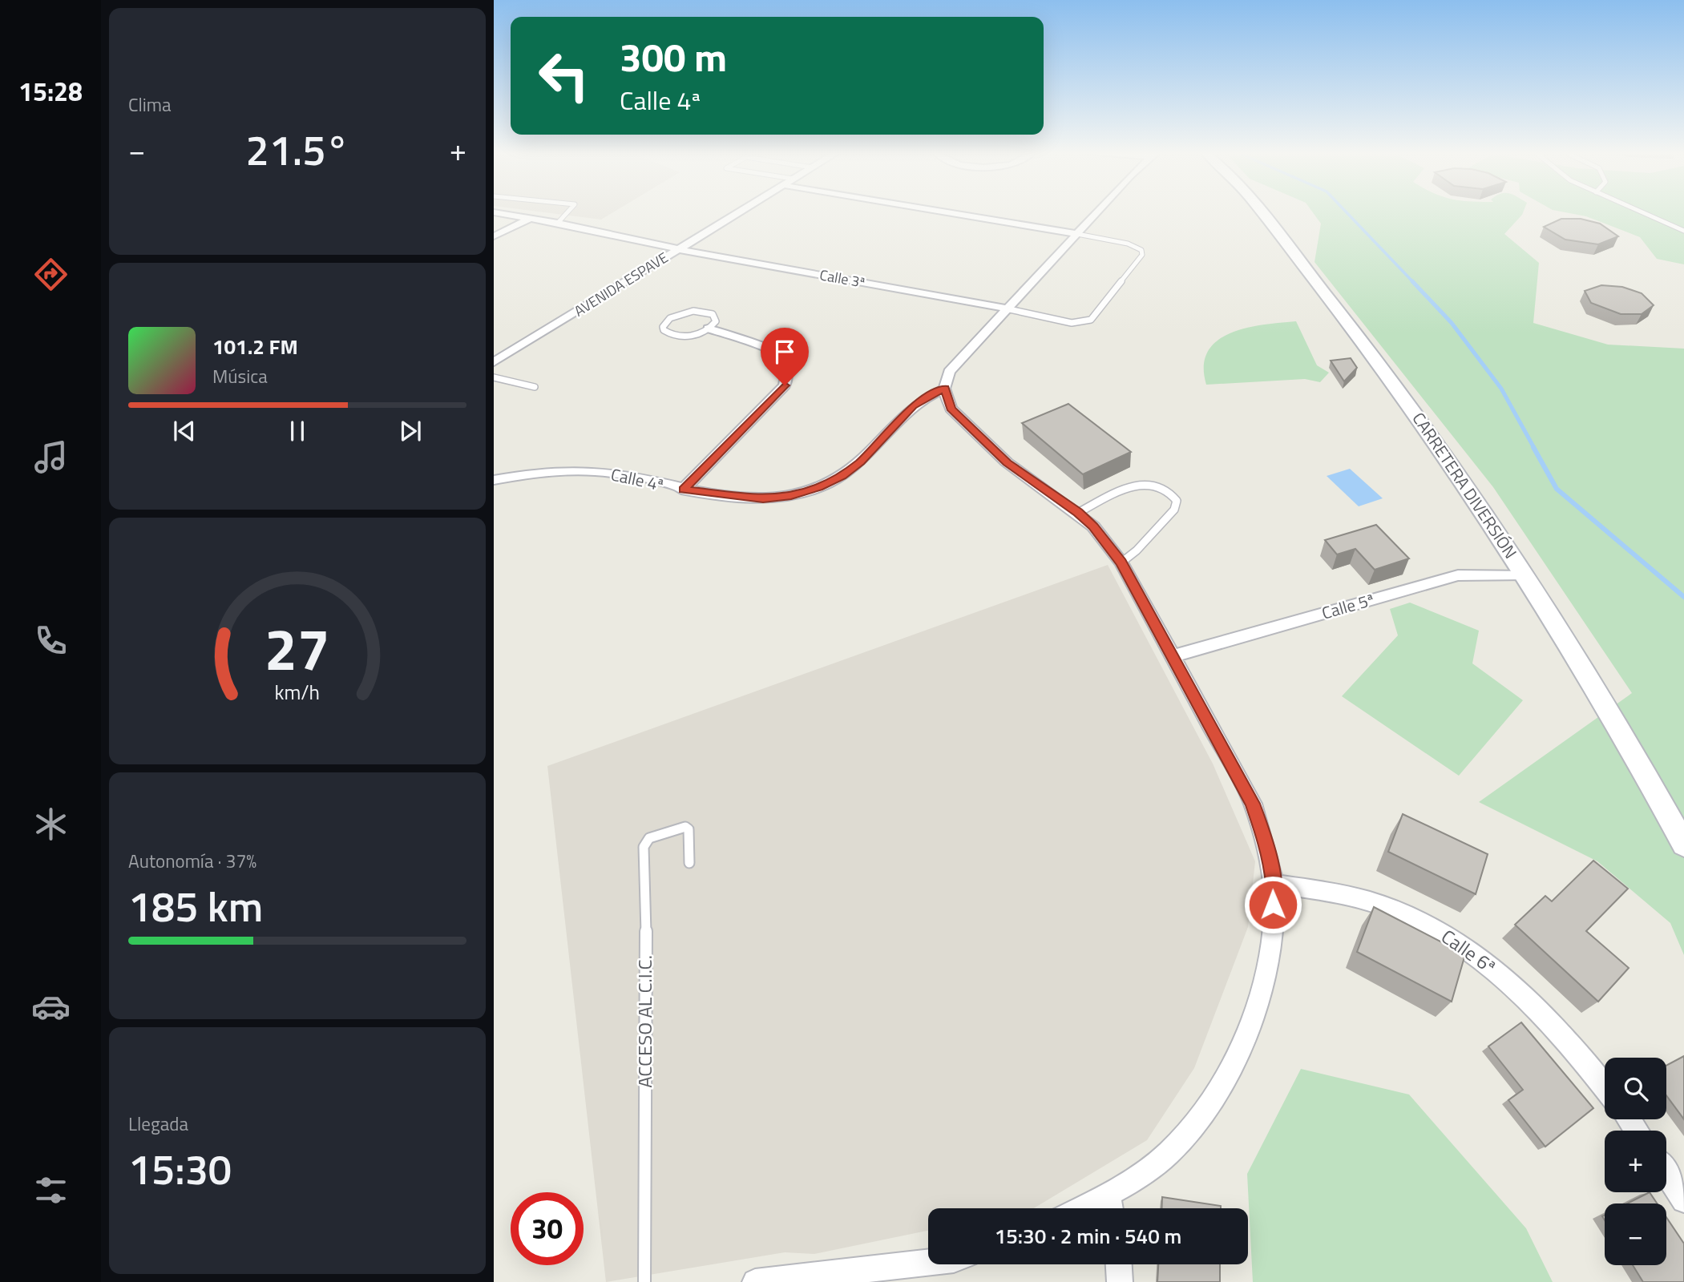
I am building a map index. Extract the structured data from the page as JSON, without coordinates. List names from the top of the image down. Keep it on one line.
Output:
{"streets":{"main road":["CARRETERA DIVERSIÓN"],"street":["Calle 3ª","AVENIDA ESPAVE","Calle 4ª","Calle 5ª","Calle 6ª"],"lane":["ACCESO AL C.I.C."]},"crossings":[["Calle 3ª","AVENIDA ESPAVE"],["CARRETERA DIVERSIÓN","Calle 5ª"]],"page":{"tabs":"15:28","tile":["Clima",["Autonomía · 37%","185 km"],["Llegada","15:30"]],"turn":["300 m","Calle 4ª"],"heat":["−","21.5°","+"],"song":["101.2 FM","Música"],"map_buttons":["+","−"],"limit":"30","trip":"15:30 · 2 min · 540 m","gauge":["27","km/h"]}}
